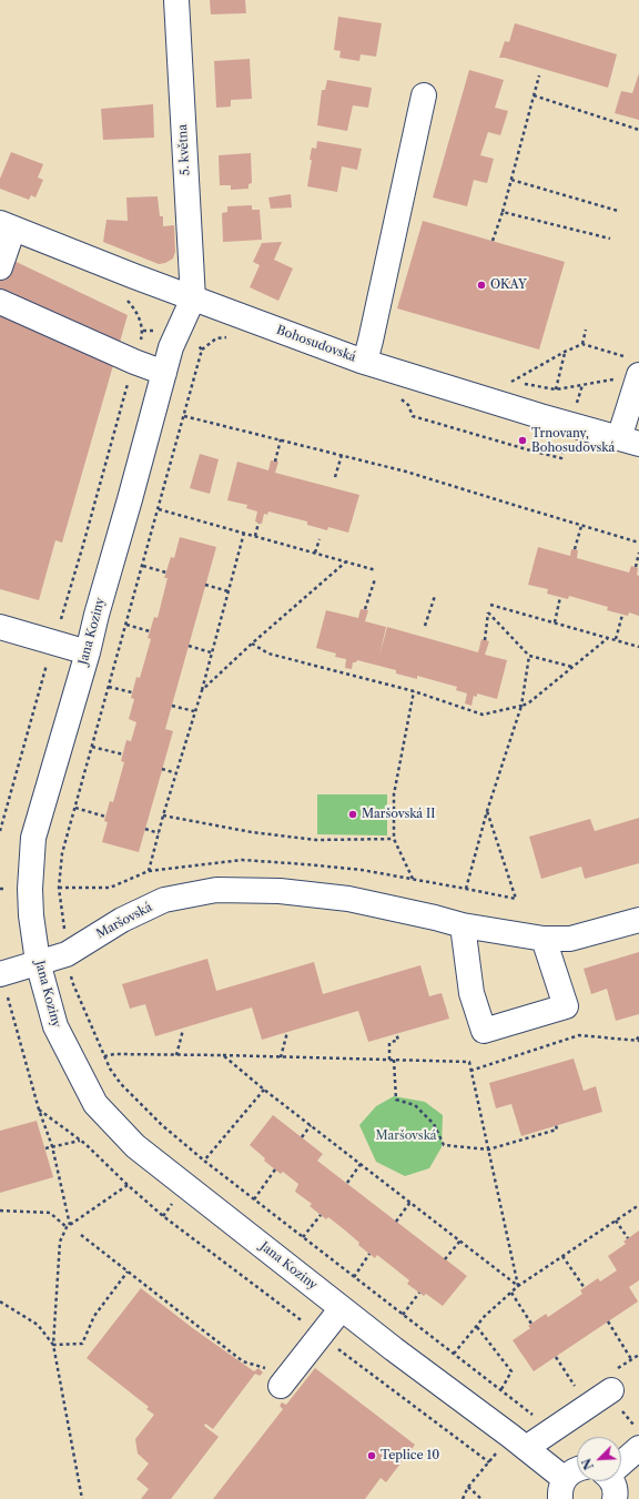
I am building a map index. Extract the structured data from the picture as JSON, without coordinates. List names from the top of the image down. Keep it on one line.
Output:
{"streets":{"street":["5. května","Bohosudovská","Jana Koziny","Maršovská"]},"crossings":[["5. května","Bohosudovská"],["5. května","Jana Koziny"],["Bohosudovská","Jana Koziny"],["Jana Koziny","Maršovská"]],"parks":["Maršovská"],"places":["OKAY","Trnovany, Bohosudovská","Maršovská II","Teplice 10"],"north":"bottom left"}
